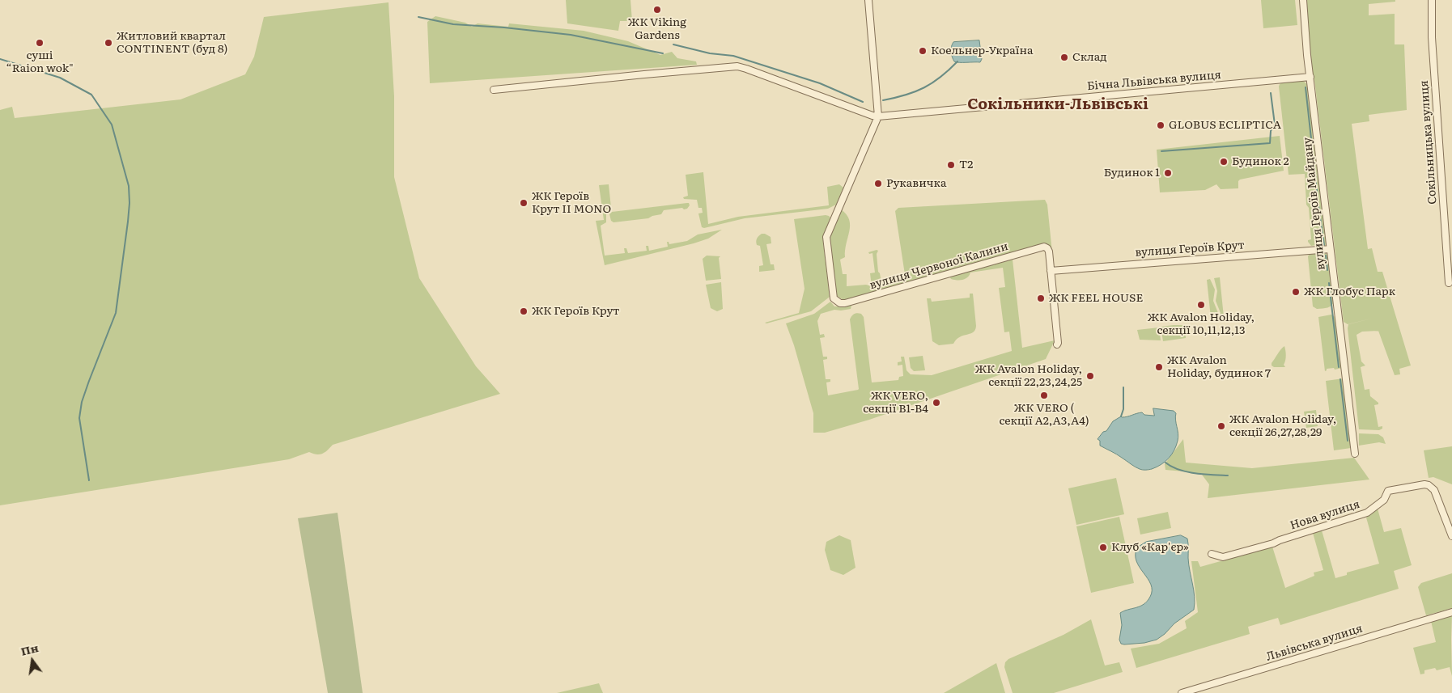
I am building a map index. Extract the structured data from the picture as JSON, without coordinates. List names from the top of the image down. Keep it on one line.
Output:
{"streets":{"street":["Бічна Львівська вулиця","Сокільницька вулиця","вулиця Героїв Майдану","вулиця Героїв Крут","вулиця Червоної Калини","Нова вулиця","Львівська вулиця"]},"crossings":[["Бічна Львівська вулиця","вулиця Героїв Майдану"],["Бічна Львівська вулиця","вулиця Червоної Калини"],["вулиця Героїв Майдану","вулиця Героїв Крут"],["вулиця Героїв Крут","вулиця Червоної Калини"]],"districts":["Сокільники-Львівські"],"places":["ЖК Viking Gardens","суші “Raion wok\"","Житловий квартал CONTINENT (буд 8)","Коельнер-Україна","Склад","GLOBUS ECLIPTICA","Будинок 2","T2","Будинок 1","Рукавичка","ЖК Героїв Крут ІІ MONO","ЖК Глобус Парк","ЖК FEEL HOUSE","ЖК Avalon Holiday, секції 10,11,12,13","ЖК Героїв Крут","ЖК Avalon Holiday, будинок 7","ЖК Avalon Holiday, секції 22,23,24,25","ЖК VERO ( секції А2,А3,А4)","ЖК VERO, секції В1-В4","ЖК Avalon Holiday, секції 26,27,28,29","Клуб «Кар'єр»"],"north":"top"}
